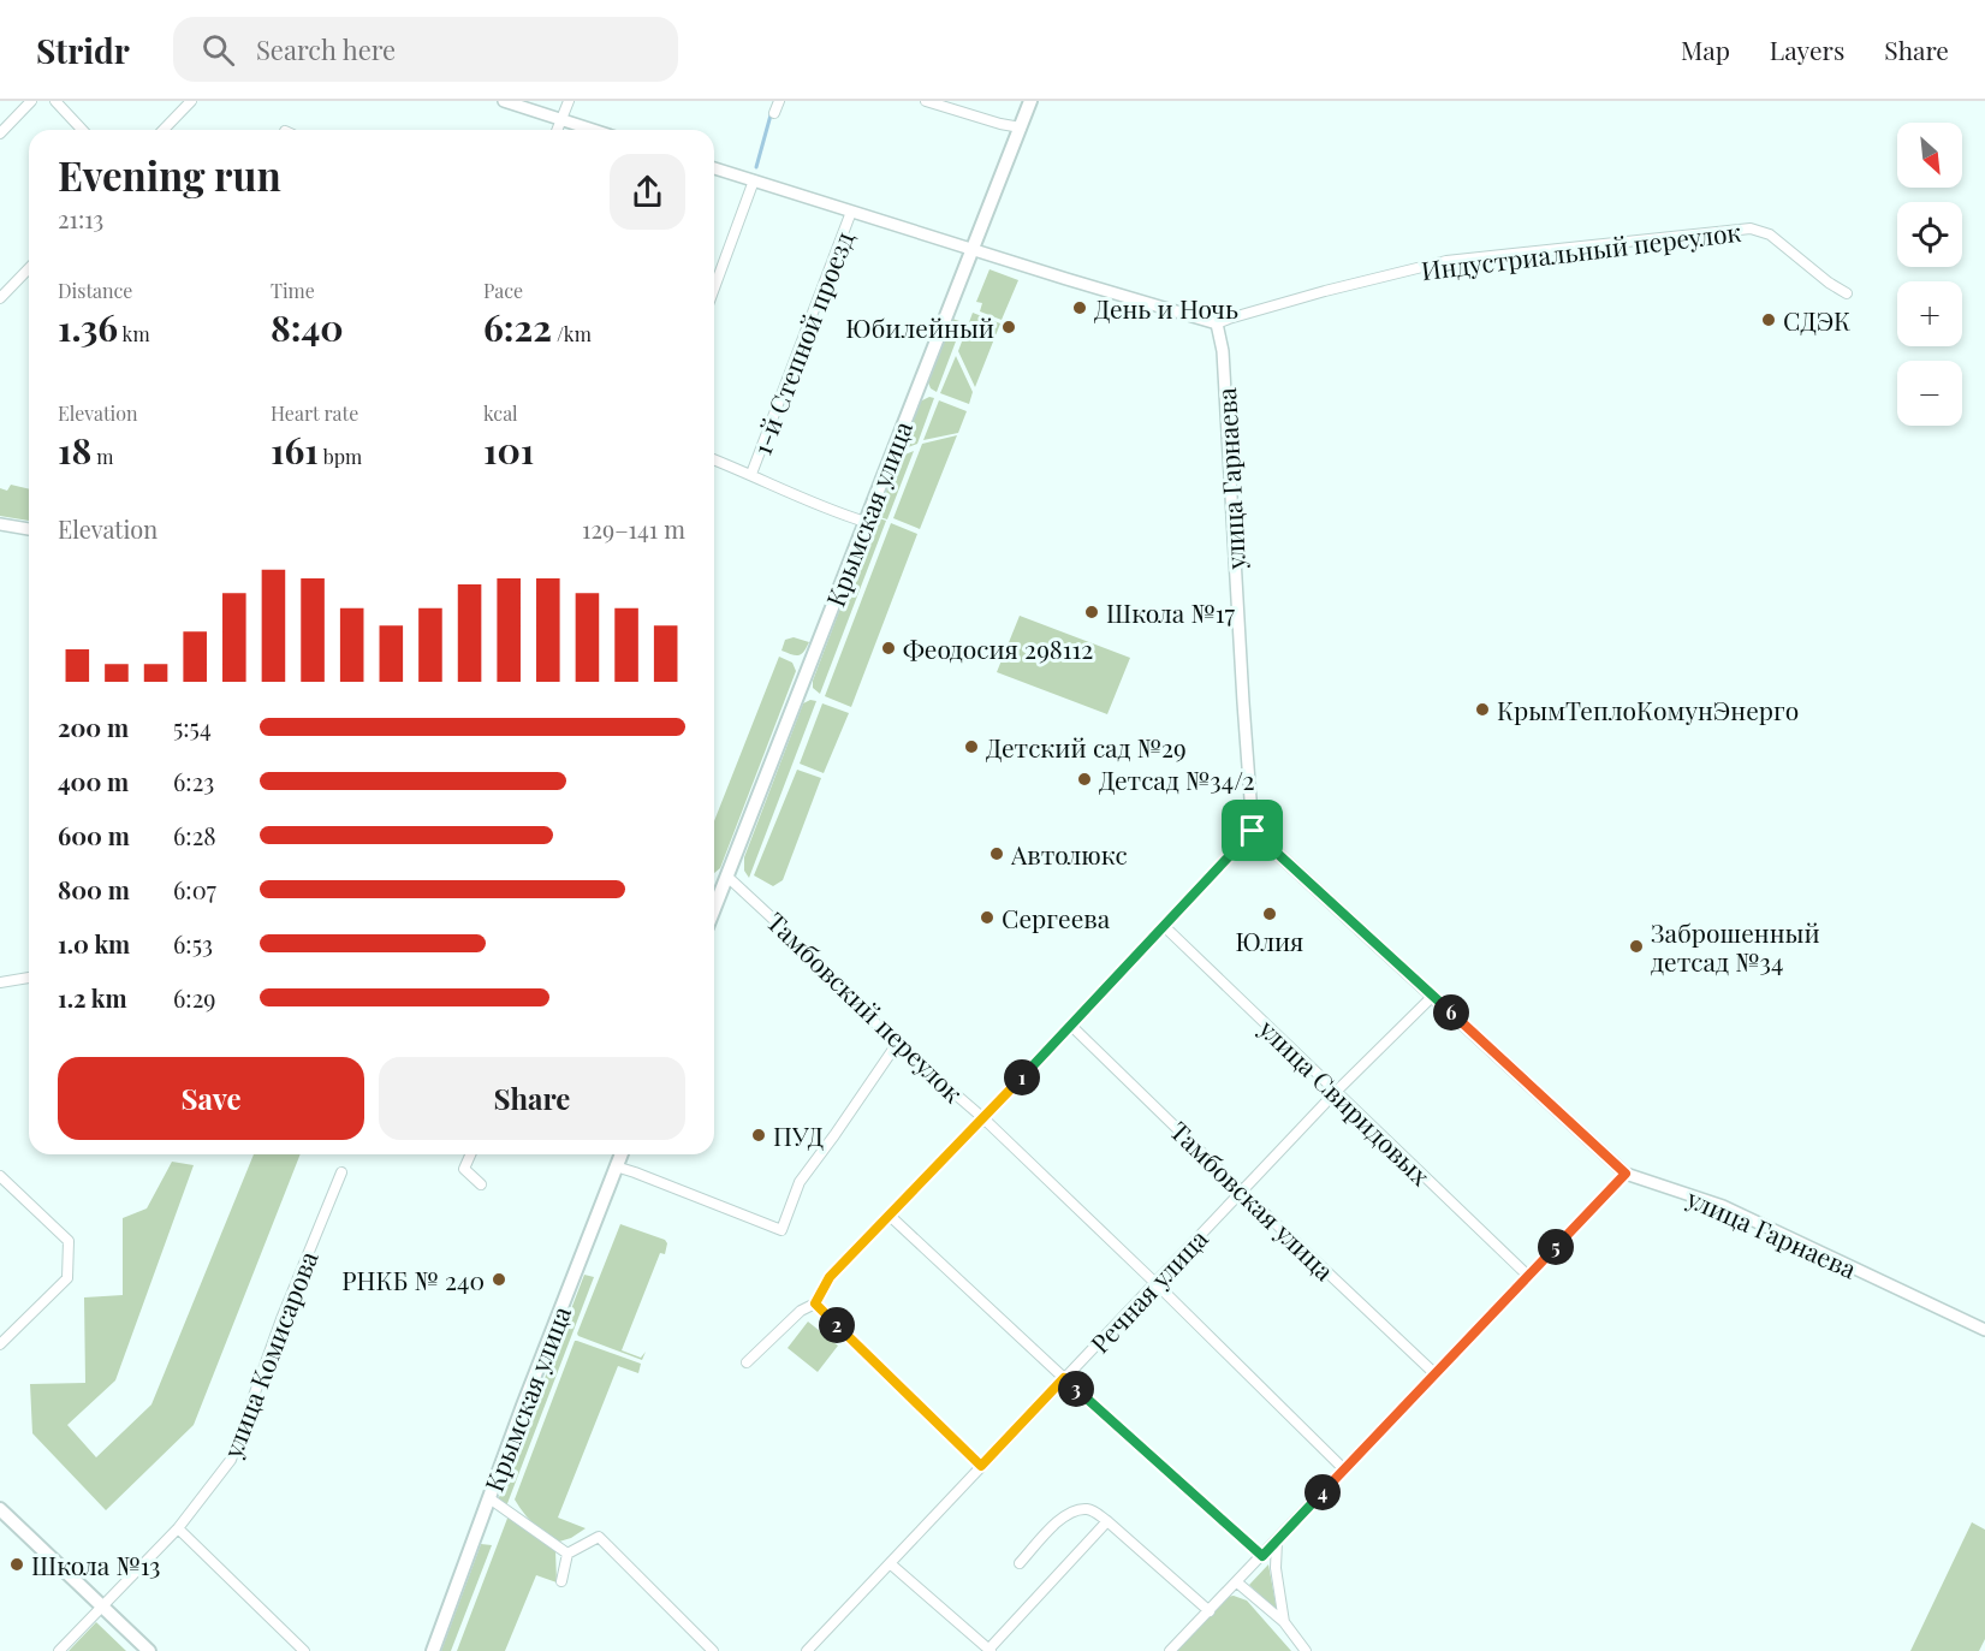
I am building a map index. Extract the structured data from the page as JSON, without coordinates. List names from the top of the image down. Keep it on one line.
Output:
{"streets":{"main road":["Крымская улица"],"street":["Индустриальный переулок","1-й Степной проезд","улица Гарнаева","Тамбовский переулок","улица Свиридовых","Тамбовская улица","Речная улица","улица Комисарова"]},"crossings":[["Индустриальный переулок","улица Гарнаева"],["улица Гарнаева","Речная улица"],["Крымская улица","Тамбовский переулок"],["Тамбовский переулок","Речная улица"],["улица Свиридовых","Речная улица"],["Тамбовская улица","Речная улица"]],"places":["День и Ночь","СДЭК","Юбилейный","Школа №17","Феодосия 298112","КрымТеплоКомунЭнерго","Детский сад №29","Детсад №34/2","Автолюкс","Юлия","Сергеева","Заброшенный детсад №34","ПУД","РНКБ № 240","Школа №13"],"north":"bottom right","page":{"header":"Stridr","search":"Search here","nav":["Map","Layers","Share"],"map_buttons":["+","−"],"heading":["Evening run","21:13"],"stats":[["Distance","1.36 km"],["Time","8:40"],["Pace","6:22 /km"],["Elevation","18 m"],["Heart rate","161 bpm"],["kcal","101"]],"chart":["Elevation","129–141 m"],"list":[{"name":"200 m","note":"5:54"},{"name":"400 m","note":"6:23"},{"name":"600 m","note":"6:28"},{"name":"800 m","note":"6:07"},{"name":"1.0 km","note":"6:53"},{"name":"1.2 km","note":"6:29"}],"pins":["6","1","5","2","3","4"],"buttons":["Save","Share"]}}
